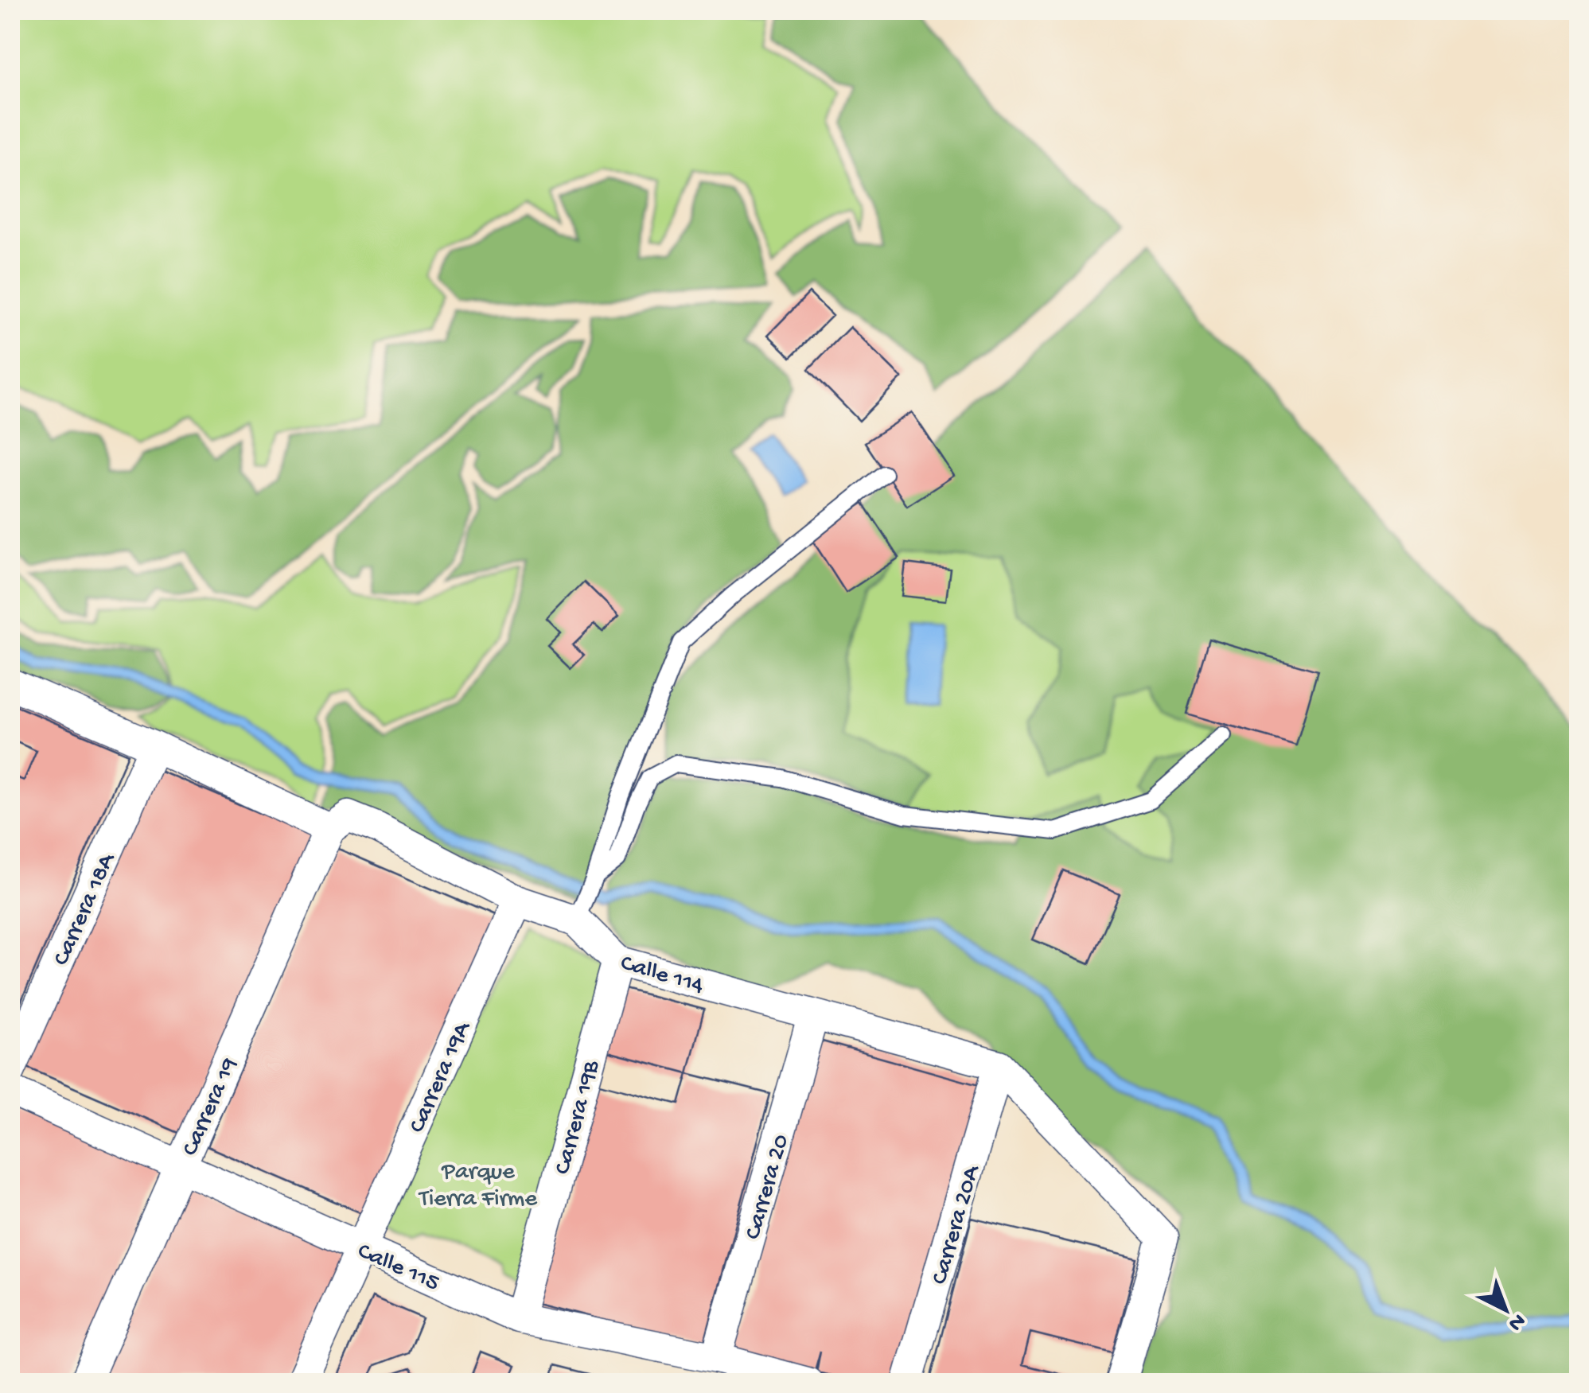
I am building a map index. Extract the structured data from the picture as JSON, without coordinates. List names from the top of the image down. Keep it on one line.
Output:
{"streets":{"street":["Carrera 18A","Calle 114","Carrera 19A","Carrera 19","Carrera 19B","Carrera 20","Carrera 20A","Calle 115"]},"crossings":[["Calle 114","Carrera 19A"],["Calle 114","Carrera 19"],["Calle 114","Carrera 19B"],["Calle 114","Carrera 20"],["Calle 114","Carrera 20A"],["Carrera 19A","Calle 115"],["Carrera 19","Calle 115"],["Carrera 19B","Calle 115"],["Carrera 20","Calle 115"]],"parks":["Parque Tierra Firme"],"north":"bottom right"}
